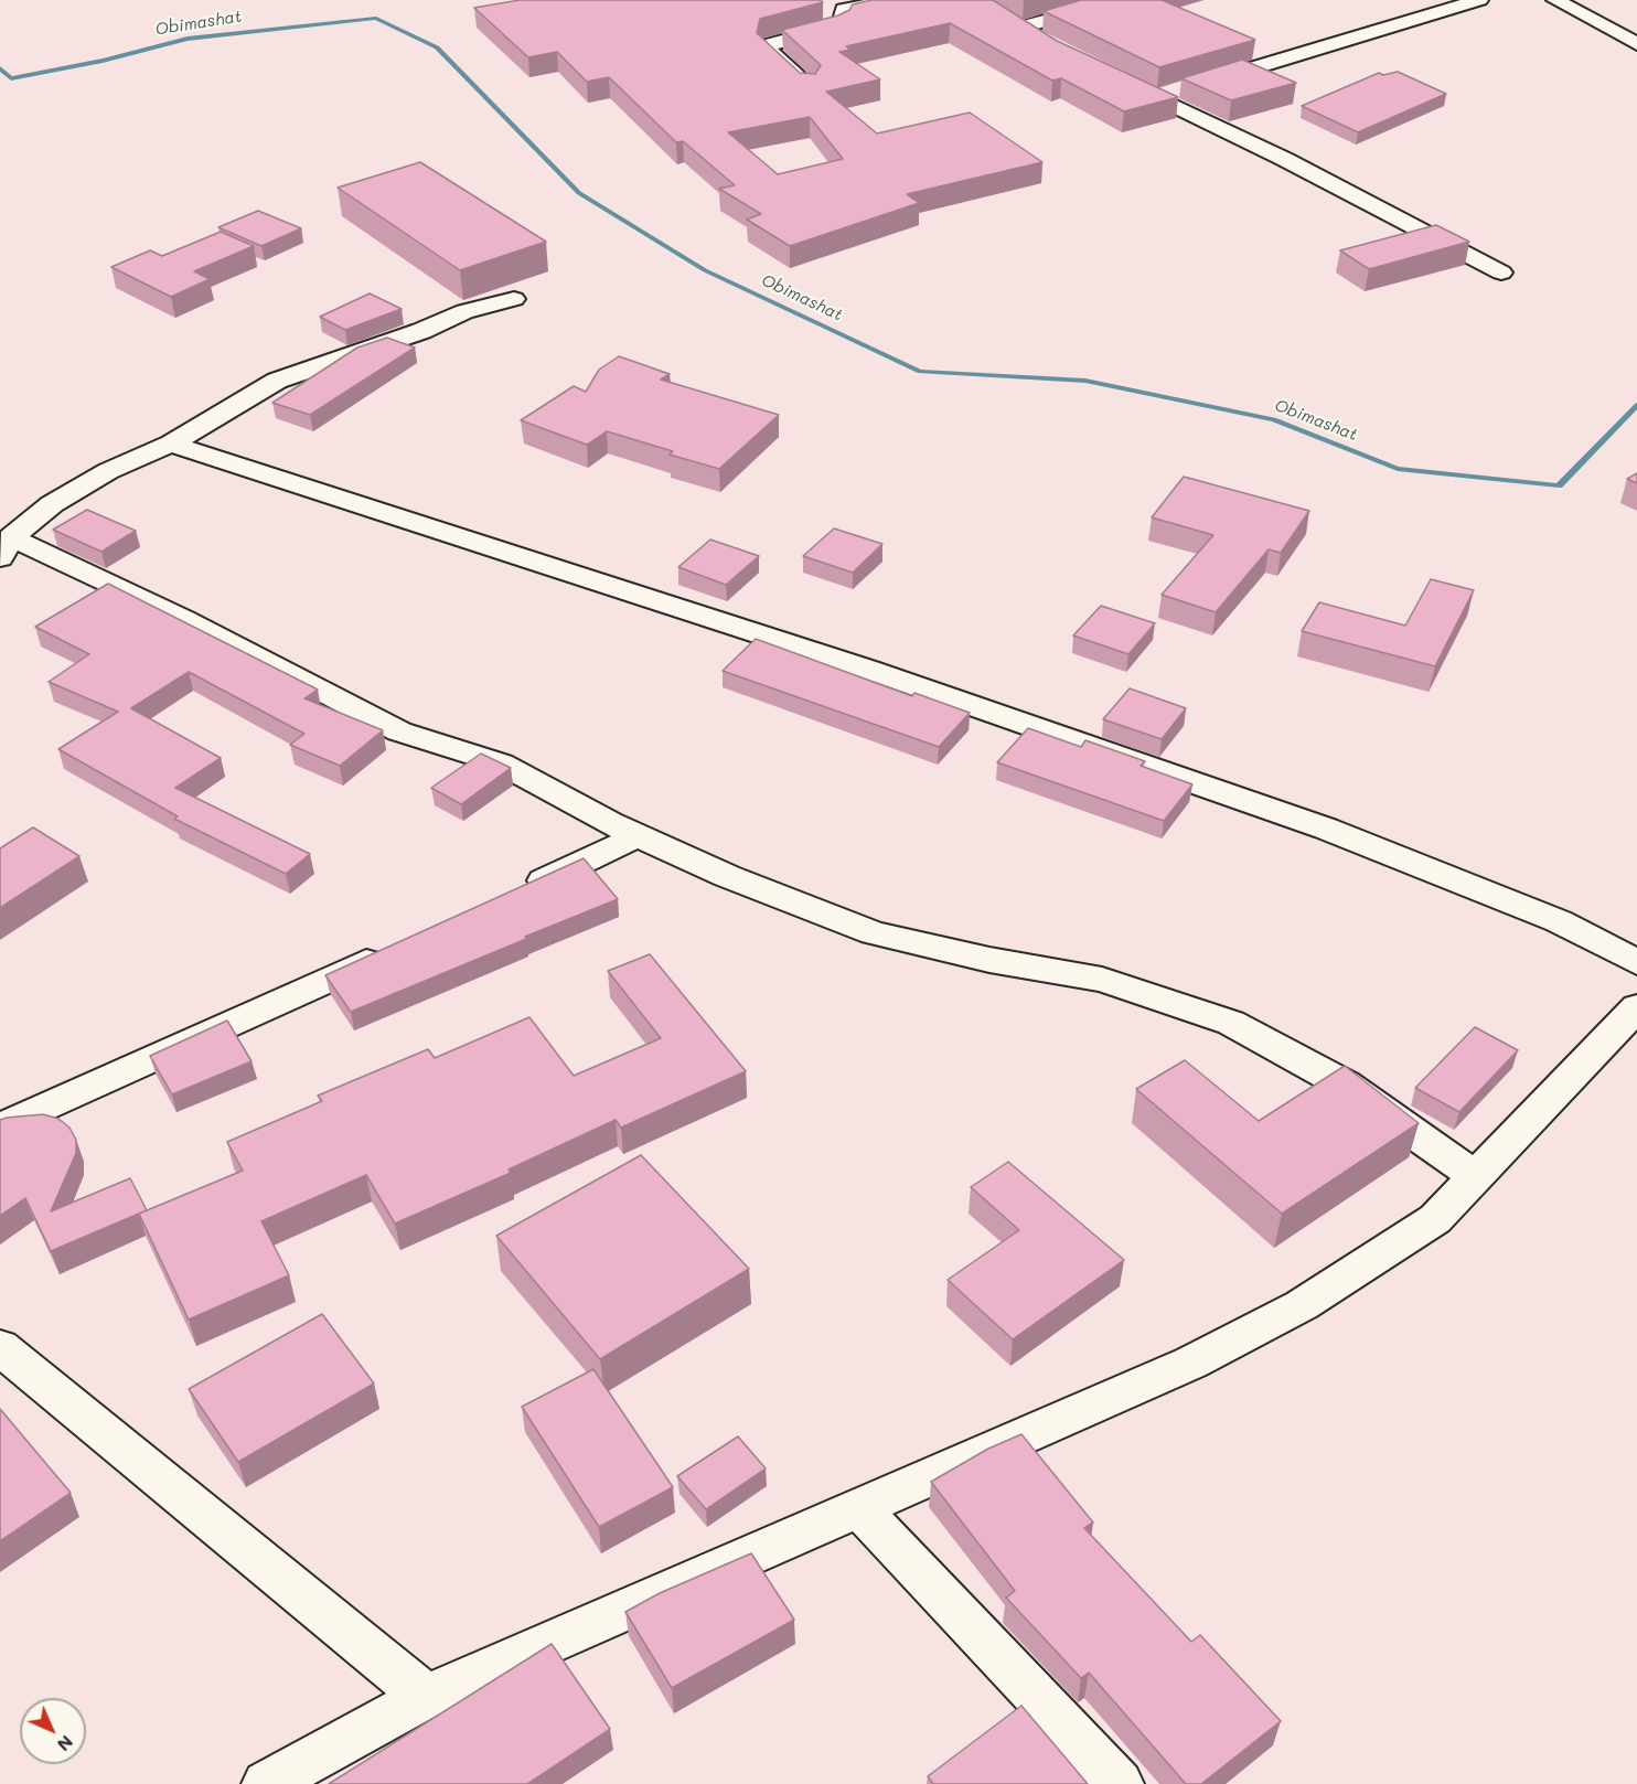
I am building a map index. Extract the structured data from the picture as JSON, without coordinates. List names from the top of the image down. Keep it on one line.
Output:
{"water":["Obimashat"],"north":"bottom right"}
